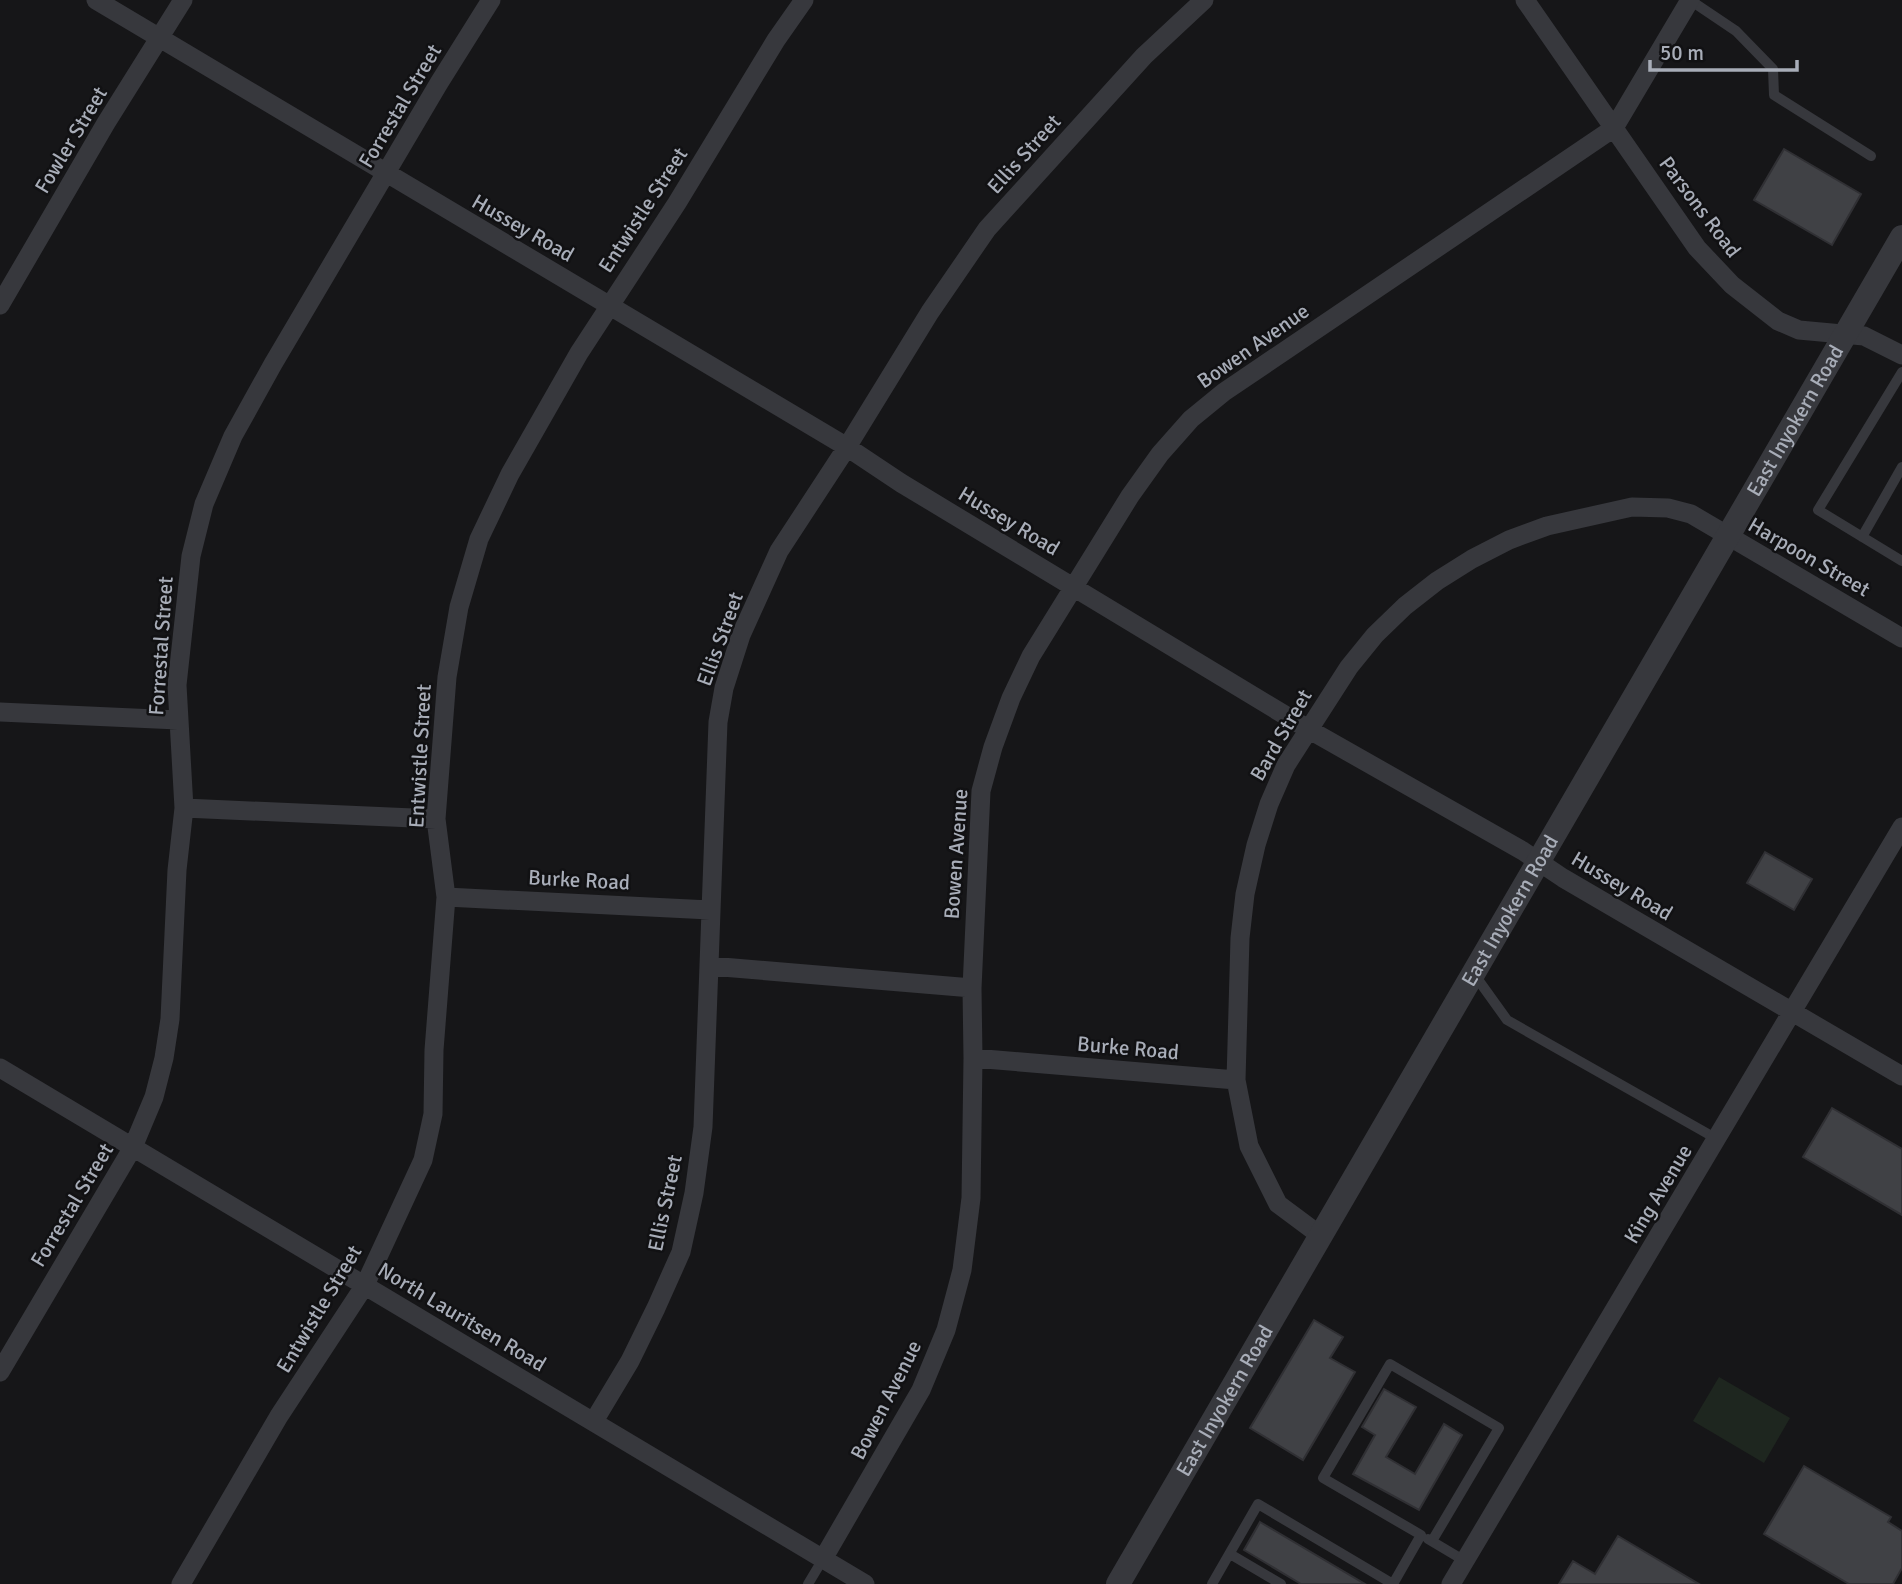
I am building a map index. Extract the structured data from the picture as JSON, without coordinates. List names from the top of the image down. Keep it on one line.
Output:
{"streets":{"street":["Forrestal Street","Fowler Street","Ellis Street","Parsons Road","Entwistle Street","Hussey Road","Bowen Avenue","East Inyokern Road","Harpoon Street","Bard Street","Burke Road","King Avenue","North Lauritsen Road"]},"crossings":[["Forrestal Street","Hussey Road"],["Forrestal Street","North Lauritsen Road"],["Fowler Street","Hussey Road"],["Ellis Street","Hussey Road"],["Ellis Street","Burke Road"],["Ellis Street","North Lauritsen Road"],["Parsons Road","Bowen Avenue"],["Parsons Road","East Inyokern Road"],["Entwistle Street","Hussey Road"],["Entwistle Street","Burke Road"],["Entwistle Street","North Lauritsen Road"],["Hussey Road","Bowen Avenue"],["Hussey Road","East Inyokern Road"],["Hussey Road","Bard Street"],["Hussey Road","King Avenue"],["Bowen Avenue","Burke Road"],["Bowen Avenue","North Lauritsen Road"],["East Inyokern Road","Harpoon Street"],["East Inyokern Road","Bard Street"],["Harpoon Street","Bard Street"],["Bard Street","Burke Road"]],"scale_bar":"50 m"}
